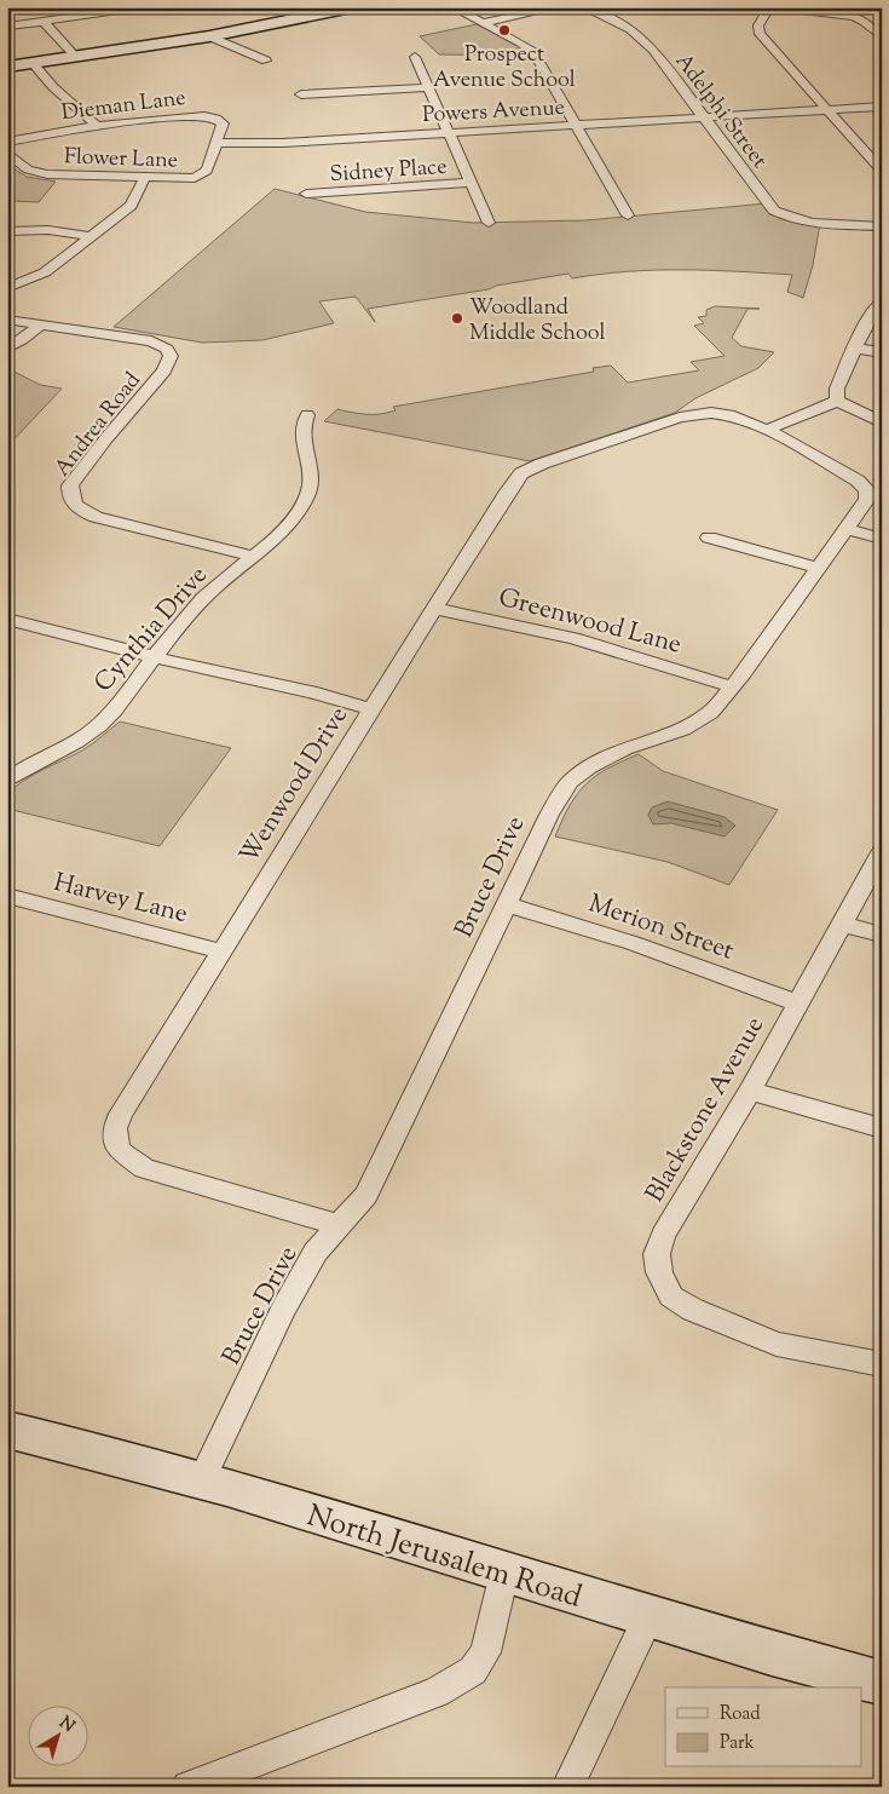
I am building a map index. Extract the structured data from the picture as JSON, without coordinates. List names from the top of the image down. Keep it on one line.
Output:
{"streets":{"street":["Dieman Lane","Powers Avenue","Adelphi Street","Flower Lane","Sidney Place","Andrea Road","Greenwood Lane","Cynthia Drive","Wenwood Drive","Bruce Drive","Harvey Lane","Merion Street","Blackstone Avenue","North Jerusalem Road"]},"crossings":[["Dieman Lane","Powers Avenue"],["Dieman Lane","Flower Lane"],["Powers Avenue","Adelphi Street"],["Powers Avenue","Flower Lane"],["Andrea Road","Cynthia Drive"],["Greenwood Lane","Wenwood Drive"],["Greenwood Lane","Bruce Drive"],["Wenwood Drive","Bruce Drive"],["Wenwood Drive","Harvey Lane"],["Bruce Drive","Merion Street"],["Bruce Drive","North Jerusalem Road"],["Merion Street","Blackstone Avenue"]],"places":["Prospect Avenue School","Woodland Middle School"],"legend":["Road","Park"],"north":"top right"}
